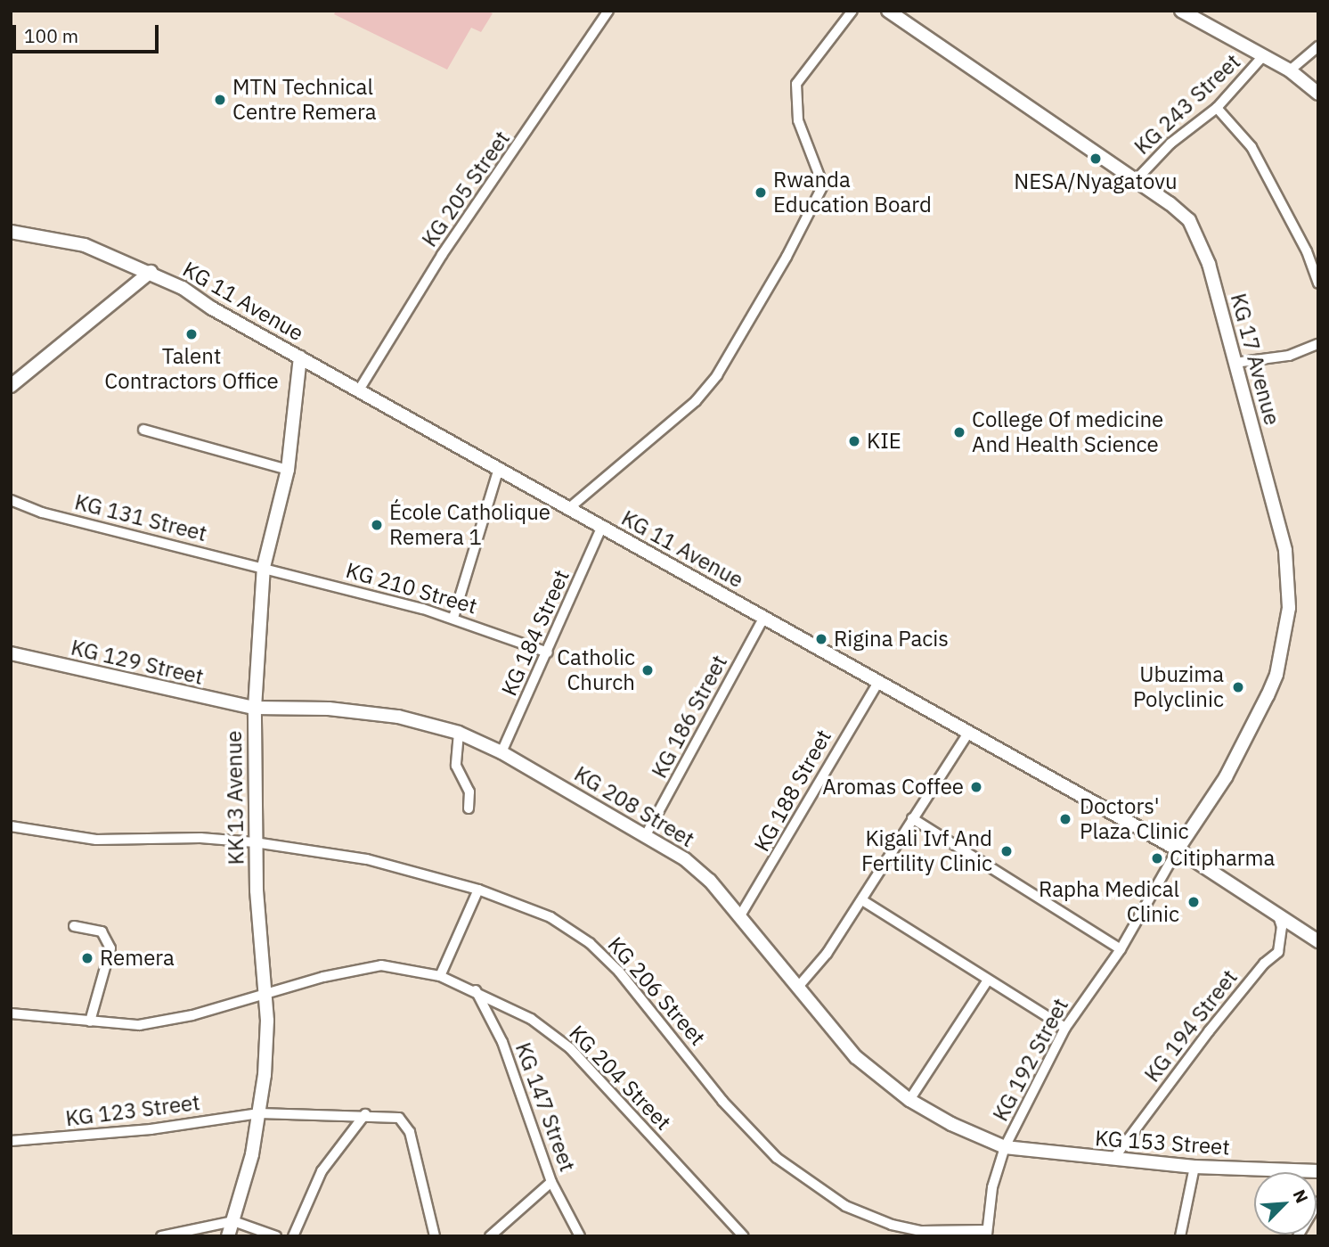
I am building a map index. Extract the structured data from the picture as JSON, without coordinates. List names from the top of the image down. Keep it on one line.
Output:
{"streets":{"street":["KG 243 Street","KG 205 Street","KG 11 Avenue","KG 17 Avenue","KG 131 Street","KG 210 Street","KG 184 Street","KG 129 Street","KG 186 Street","KG 188 Street","KK 13 Avenue","KG 208 Street","KG 206 Street","KG 194 Street","KG 192 Street","KG 204 Street","KG 147 Street","KG 123 Street","KG 153 Street"]},"crossings":[["KG 243 Street","KG 17 Avenue"],["KG 205 Street","KG 11 Avenue"],["KG 11 Avenue","KG 17 Avenue"],["KG 11 Avenue","KG 184 Street"],["KG 11 Avenue","KG 186 Street"],["KG 11 Avenue","KG 188 Street"],["KG 11 Avenue","KK 13 Avenue"],["KG 11 Avenue","KG 194 Street"],["KG 11 Avenue","KG 192 Street"],["KG 17 Avenue","KG 192 Street"],["KG 131 Street","KG 210 Street"],["KG 131 Street","KK 13 Avenue"],["KG 210 Street","KG 184 Street"],["KG 210 Street","KK 13 Avenue"],["KG 184 Street","KG 208 Street"],["KG 129 Street","KK 13 Avenue"],["KG 129 Street","KG 208 Street"],["KG 186 Street","KG 208 Street"],["KG 188 Street","KG 208 Street"],["KK 13 Avenue","KG 208 Street"],["KK 13 Avenue","KG 206 Street"],["KK 13 Avenue","KG 204 Street"],["KK 13 Avenue","KG 123 Street"],["KG 208 Street","KG 192 Street"],["KG 208 Street","KG 153 Street"],["KG 206 Street","KG 192 Street"],["KG 194 Street","KG 153 Street"],["KG 192 Street","KG 153 Street"],["KG 204 Street","KG 147 Street"]],"places":["MTN Technical Centre Remera","NESA/Nyagatovu","Rwanda Education Board","Talent Contractors Office","College Of medicine And Health Science","KIE","École Catholique Remera 1","Rigina Pacis","Catholic Church","Ubuzima Polyclinic","Aromas Coffee","Doctors' Plaza Clinic","Kigali Ivf And Fertility Clinic","Citipharma","Rapha Medical Clinic","Remera"],"scale_bar":"100 m","north":"top right"}
